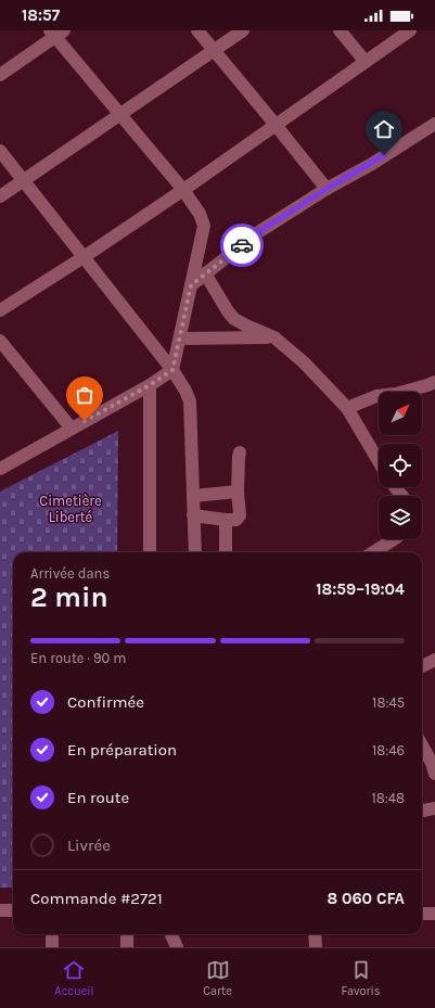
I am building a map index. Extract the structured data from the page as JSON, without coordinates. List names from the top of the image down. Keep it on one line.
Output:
{"parks":["Cimetière Liberté"],"north":"top right","page":{"status":"18:57","heading":["2 min","Arrivée dans","18:59–19:04"],"panel":["Commande #2721","8 060 CFA"],"bar":"En route · 90 m","list":[["Confirmée","18:45"],["En préparation","18:46"],["En route","18:48"],"Livrée"],"tabs":["Accueil","Carte","Favoris"]}}
